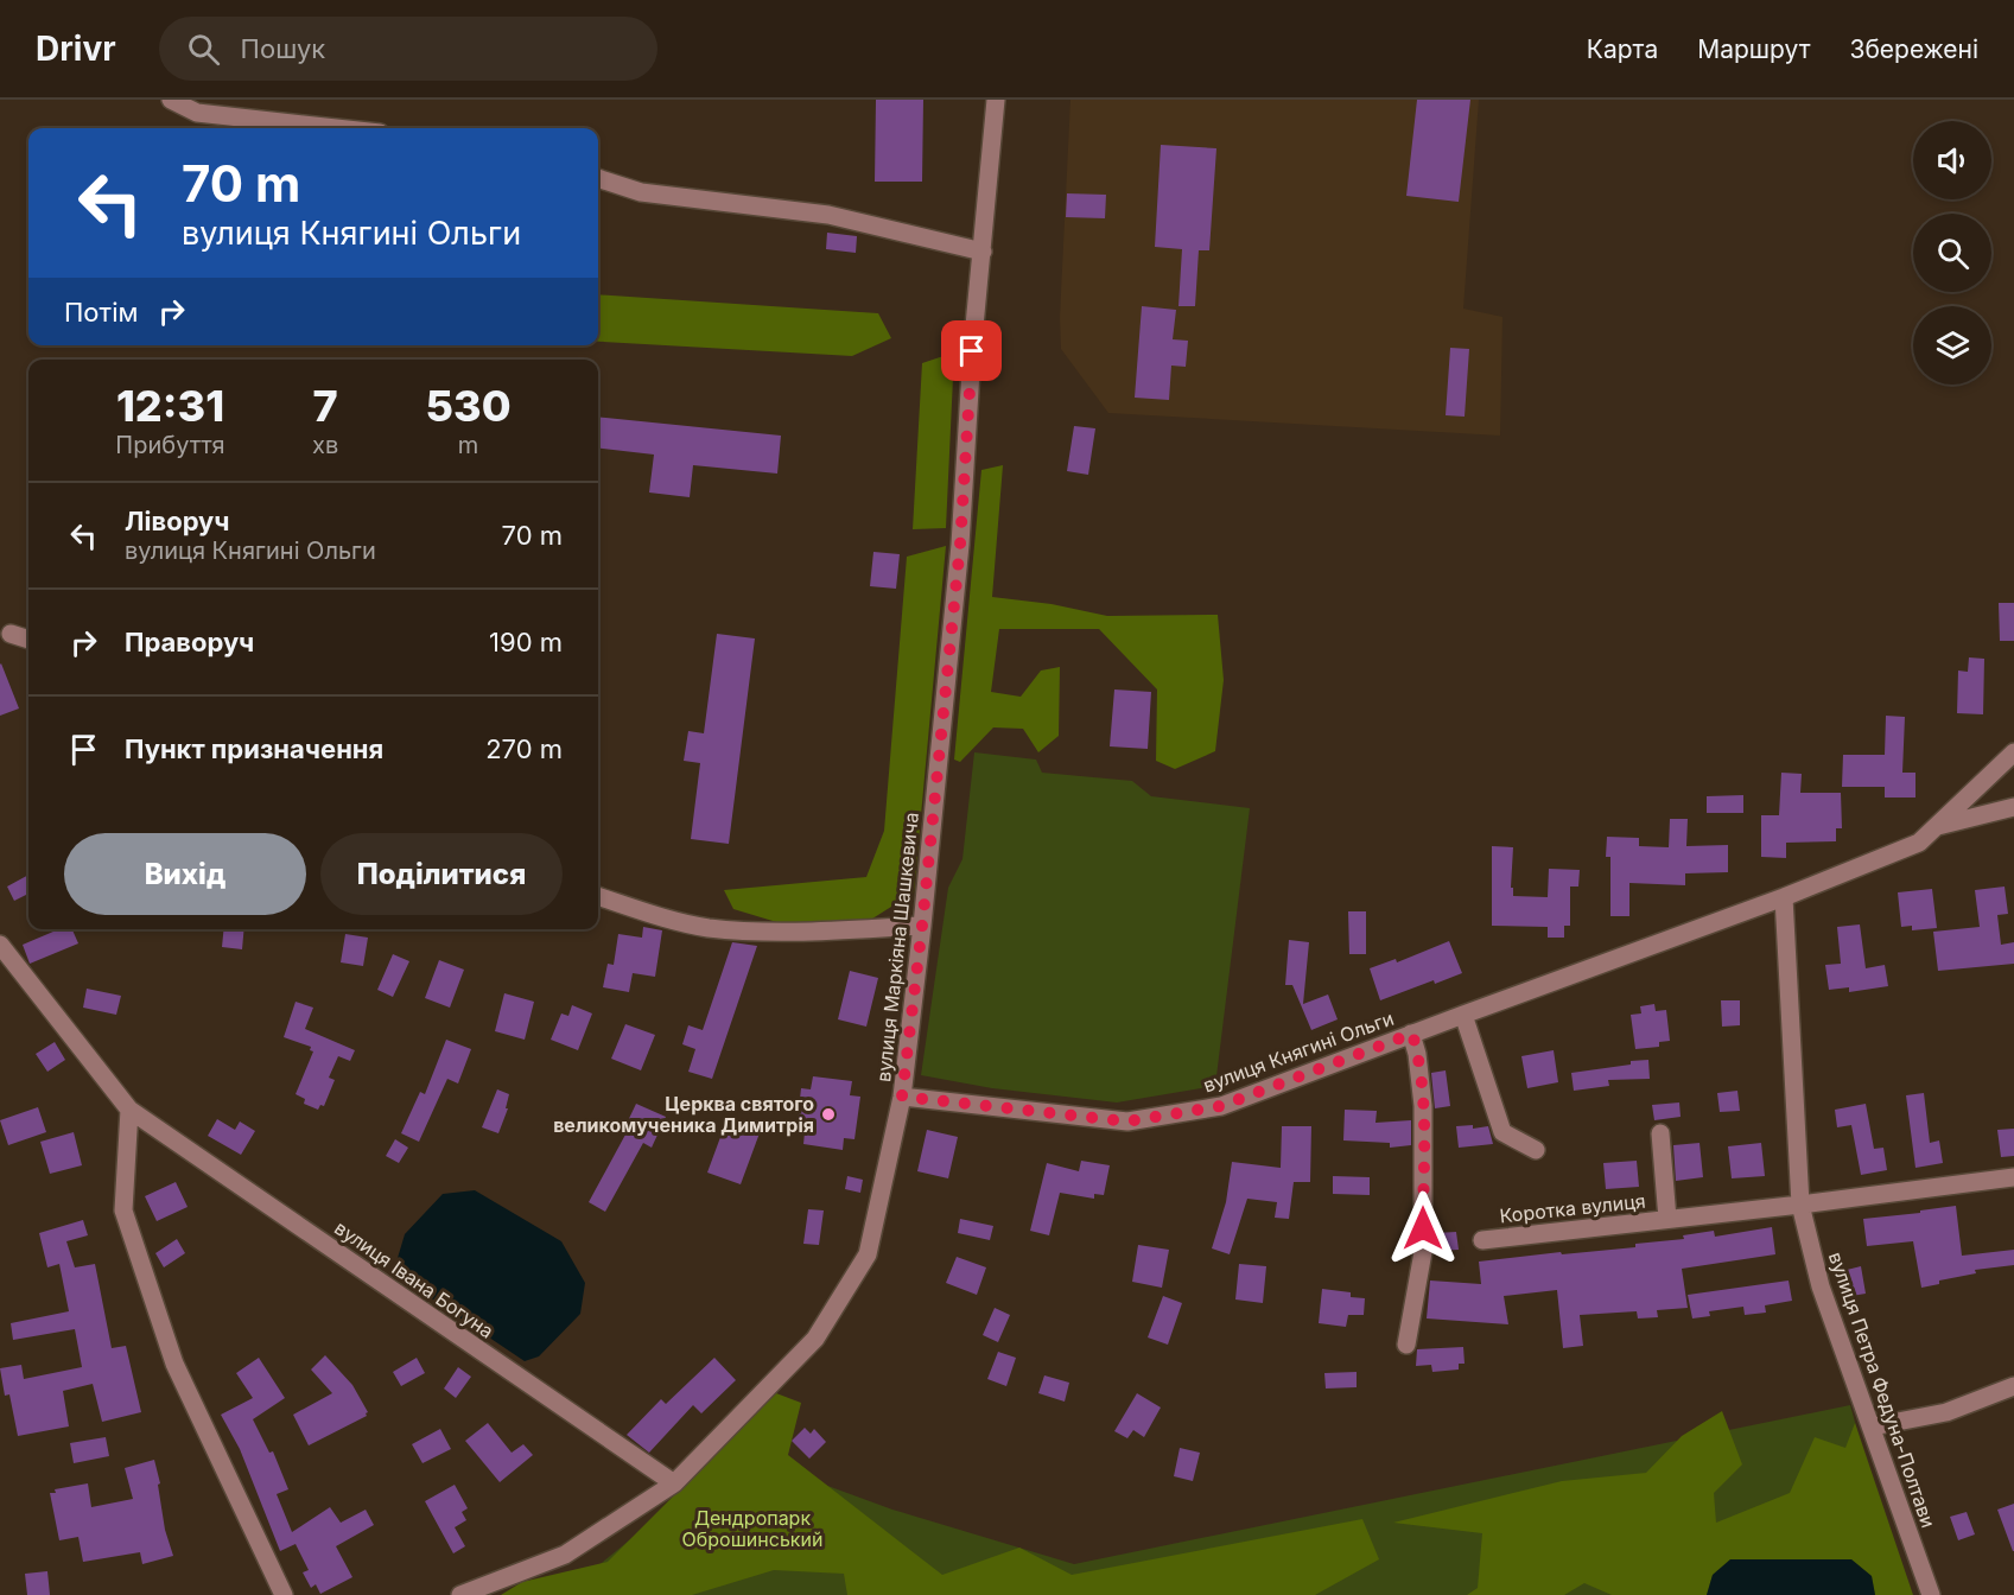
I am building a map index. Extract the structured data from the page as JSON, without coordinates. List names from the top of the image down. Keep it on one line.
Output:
{"streets":{"street":["вулиця Маркіяна Шашкевича","вулиця Княгині Ольги","Коротка вулиця","вулиця Івана Богуна","вулиця Петра Федуна-Полтави"]},"crossings":[["вулиця Маркіяна Шашкевича","вулиця Княгині Ольги"],["вулиця Маркіяна Шашкевича","вулиця Івана Богуна"],["вулиця Княгині Ольги","вулиця Петра Федуна-Полтави"],["Коротка вулиця","вулиця Петра Федуна-Полтави"]],"parks":["Дендропарк Оброшинський"],"places":["Церква святого великомученика Димитрія"],"page":{"header":"Drivr","search":"Пошук","nav":["Карта","Маршрут","Збережені"],"turn":["70 m","вулиця Княгині Ольги"],"then":"Потім","eta":["12:31","Прибуття","7","хв","530","m"],"list":[{"name":"Ліворуч","note":"вулиця Княгині Ольги","value":"70 m"},{"name":"Праворуч","value":"190 m"},{"name":"Пункт призначення","value":"270 m"}],"buttons":["Вихід","Поділитися"]}}
